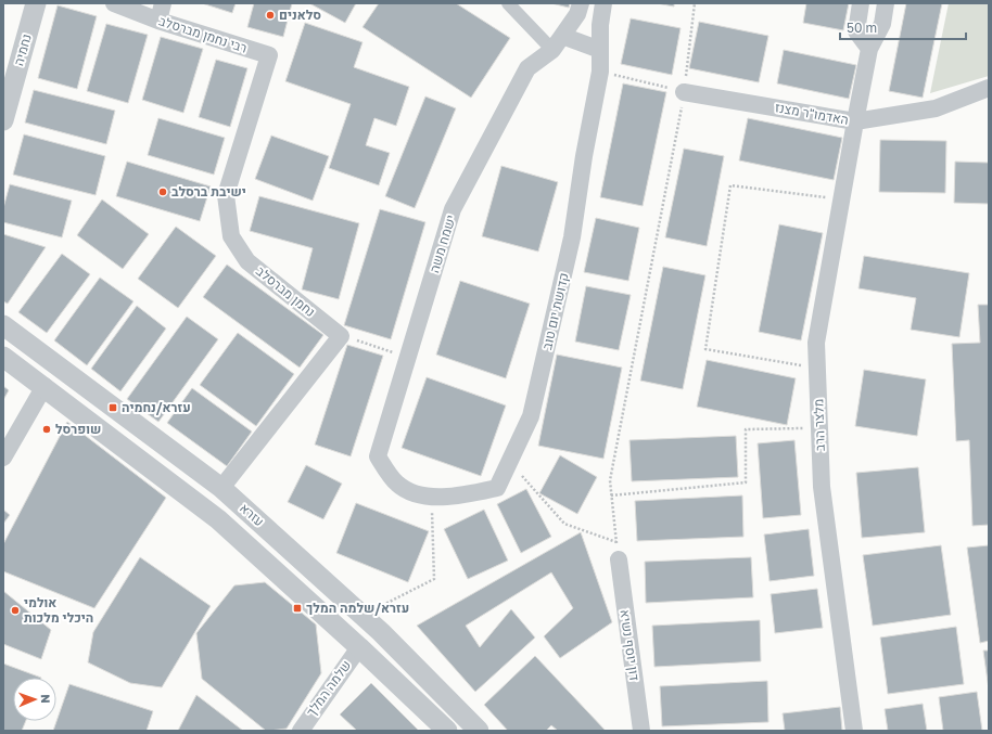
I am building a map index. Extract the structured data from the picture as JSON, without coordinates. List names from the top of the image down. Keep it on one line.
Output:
{"streets":{"street":["רבי נחמן מברסלב","נחמיה","האדמו\"ר מצנז","ישמח משה","נחמן מברסלב","קדושת יום טוב","מלצר הרב","עזרא","דון יוסף נשיא","שלמה המלך"]},"crossings":[["רבי נחמן מברסלב","נחמן מברסלב"],["האדמו\"ר מצנז","מלצר הרב"],["ישמח משה","קדושת יום טוב"],["עזרא","שלמה המלך"]],"places":{"other":["סלאנים","ישיבת ברסלב","שופרסל","אולמי היכלי מלכות"],"transit":["עזרא/נחמיה","עזרא/שלמה המלך"]},"scale_bar":"50 m","north":"right"}
